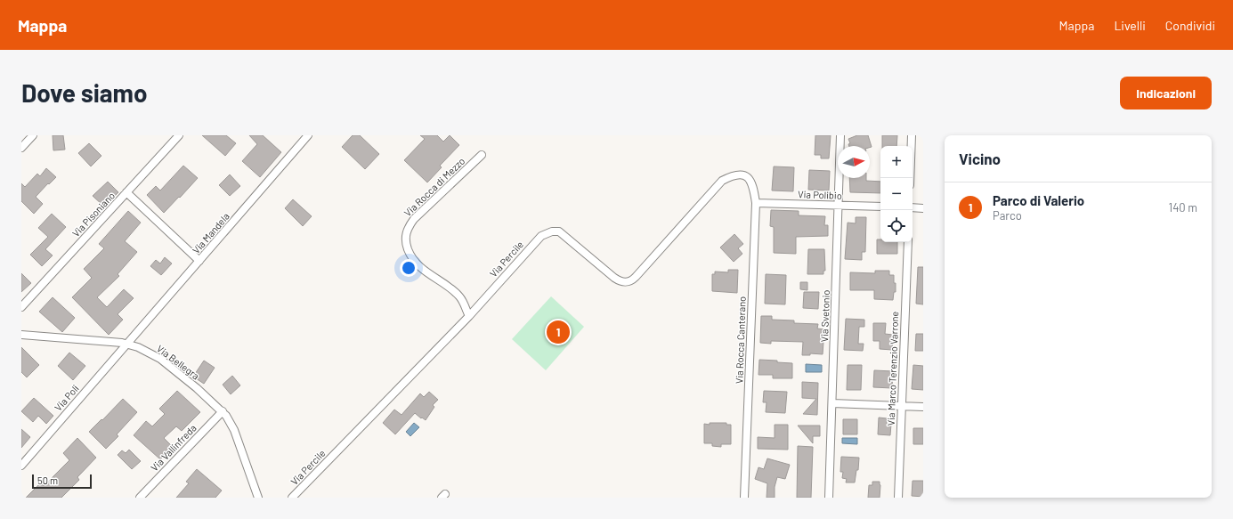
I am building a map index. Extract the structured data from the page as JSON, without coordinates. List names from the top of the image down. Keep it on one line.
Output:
{"streets":{"street":["Via Rocca di Mezzo","Via Polibio","Via Pisoniano","Via Mandela","Via Percile","Via Svetonio","Via Rocca Canterano","Via Bellegra","Via Marco Terenzio Varrone","Via Poli","Via Vallinfreda"]},"crossings":[["Via Rocca di Mezzo","Via Percile"],["Via Polibio","Via Svetonio"],["Via Polibio","Via Rocca Canterano"],["Via Mandela","Via Bellegra"],["Via Mandela","Via Poli"],["Via Percile","Via Rocca Canterano"],["Via Bellegra","Via Poli"],["Via Bellegra","Via Vallinfreda"]],"scale_bar":"50 m","north":"right","page":{"header":"Mappa","nav":["Mappa","Livelli","Condividi"],"buttons":"Indicazioni","title":"Dove siamo","heading":"Vicino","map_buttons":["+","−"],"list":[{"mark":"1","name":"Parco di Valerio","note":"Parco","value":"140 m"}],"pins":"1","scale":"50 m"}}
